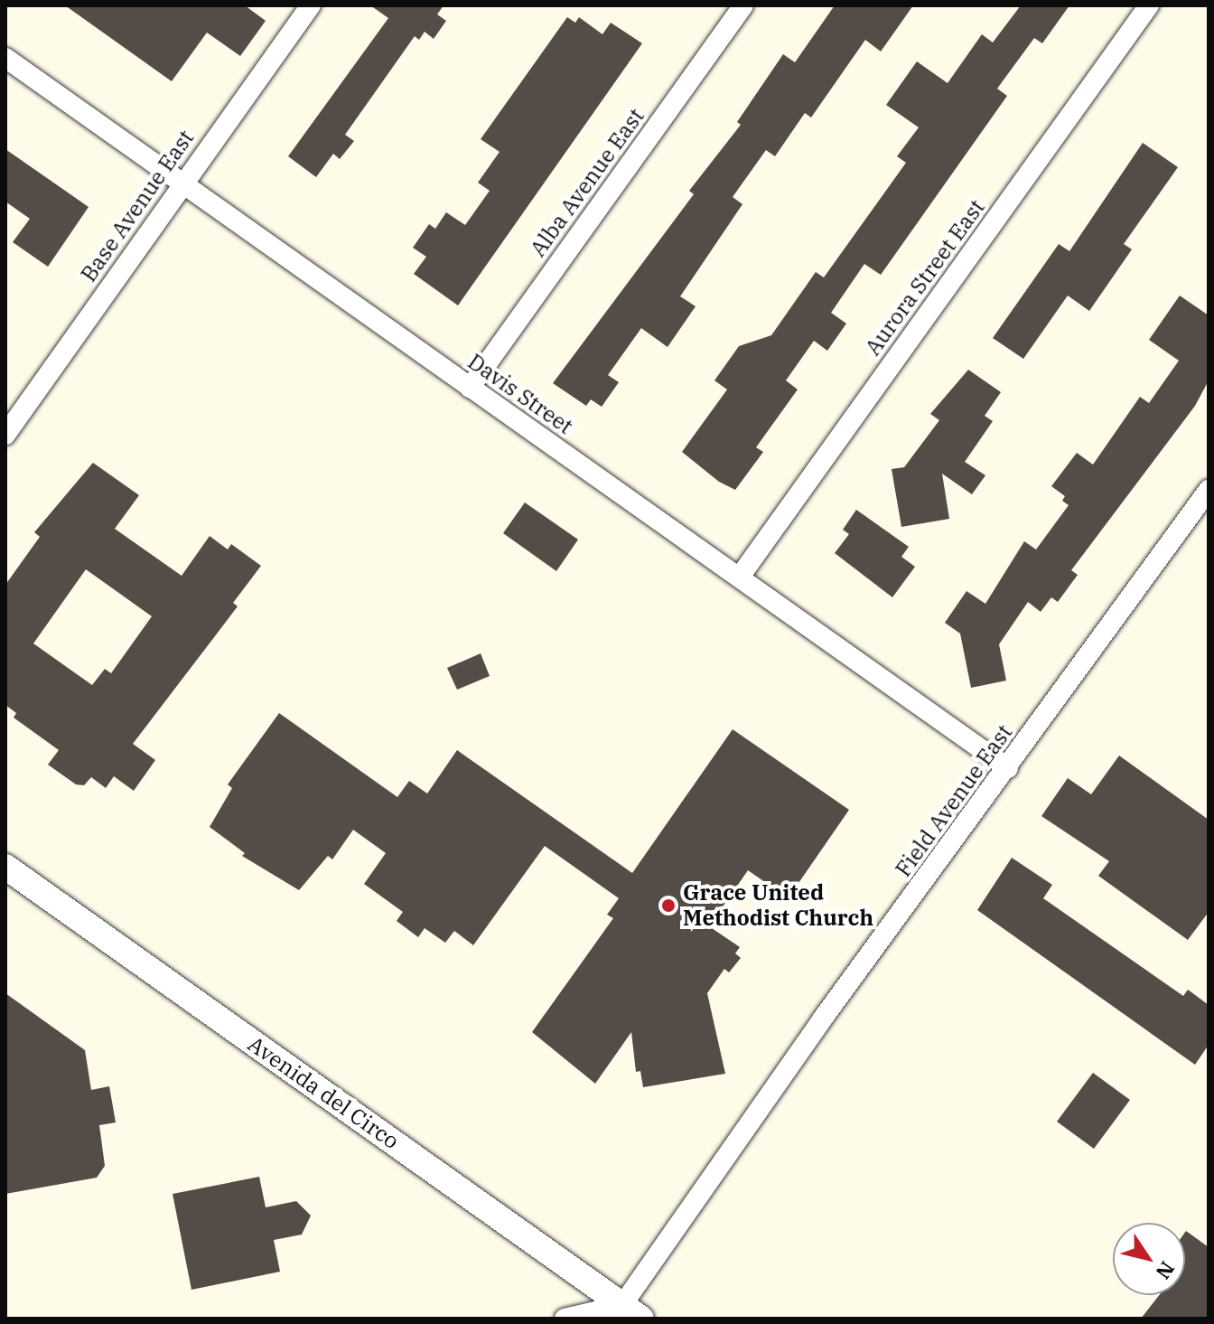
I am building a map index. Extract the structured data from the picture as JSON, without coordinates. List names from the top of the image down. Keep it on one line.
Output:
{"streets":{"street":["Alba Avenue East","Base Avenue East","Aurora Street East","Davis Street","Field Avenue East","Avenida del Circo"]},"crossings":[["Alba Avenue East","Davis Street"],["Base Avenue East","Davis Street"],["Aurora Street East","Davis Street"],["Davis Street","Field Avenue East"],["Field Avenue East","Avenida del Circo"]],"places":["Grace United Methodist Church"],"north":"bottom right"}
